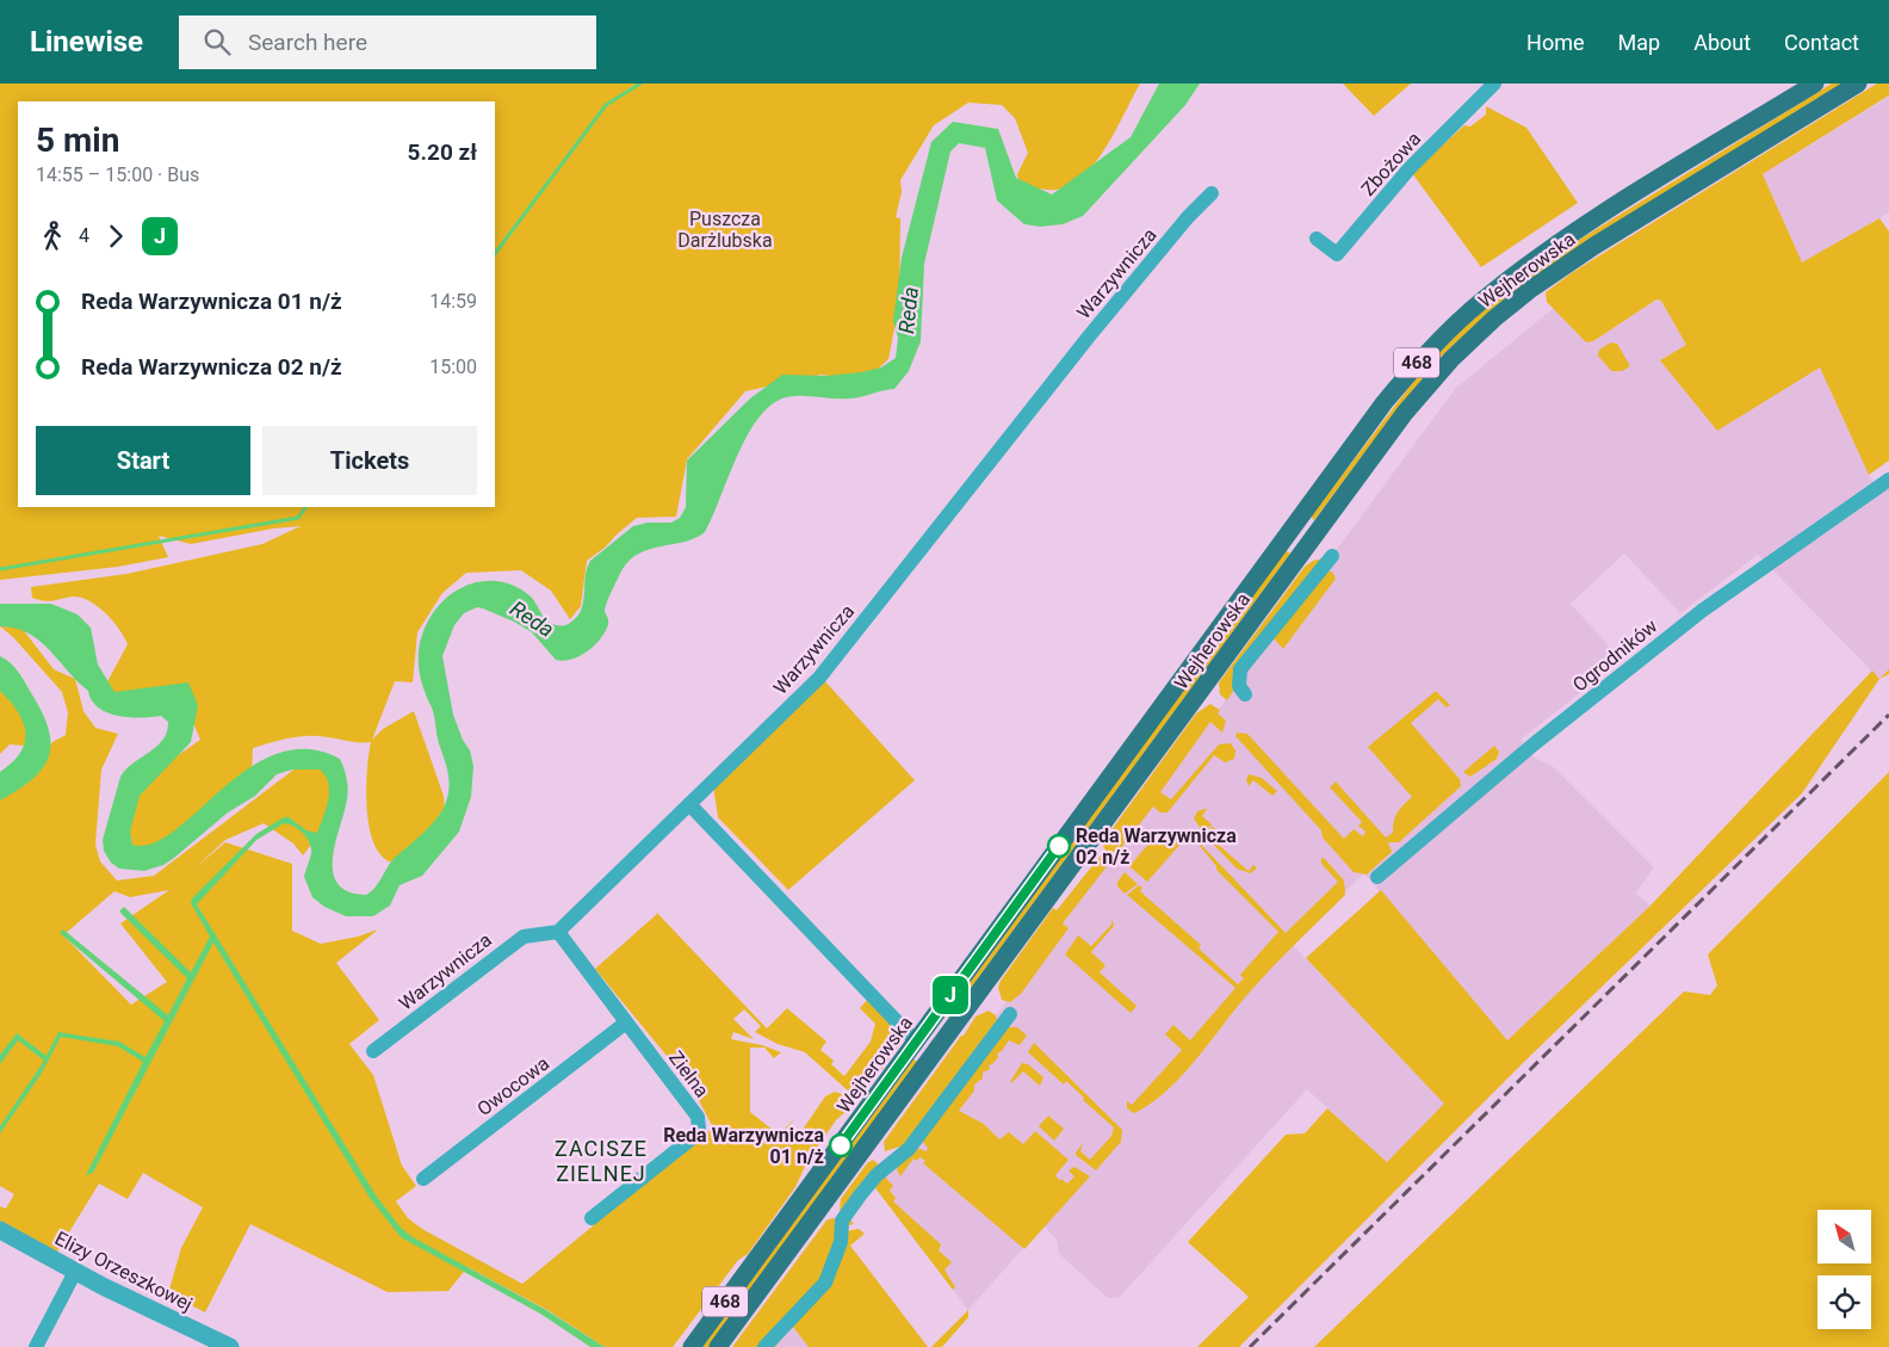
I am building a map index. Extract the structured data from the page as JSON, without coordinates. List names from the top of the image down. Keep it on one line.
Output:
{"streets":{"main road":["Wejherowska","468"],"street":["Zbożowa","Warzywnicza","Ogrodników","Zielna","Owocowa","Elizy Orzeszkowej"]},"crossings":[["Warzywnicza","Zielna"],["Zielna","Owocowa"]],"districts":["ZACISZE ZIELNEJ"],"water":["Reda"],"parks":["Puszcza Darżlubska"],"places":["Reda Warzywnicza 02 n/ż","Reda Warzywnicza 01 n/ż"],"lines":["bus line J"],"north":"top left","page":{"header":"Linewise","search":"Search here","nav":["Home","Map","About","Contact"],"on_map":"J","heading":["5 min","14:55 – 15:00 · Bus","5.20 zł"],"legs":["4","J"],"list":[{"name":"Reda Warzywnicza 01 n/ż","value":"14:59"},{"name":"Reda Warzywnicza 02 n/ż","value":"15:00"}],"buttons":["Start","Tickets"]}}
